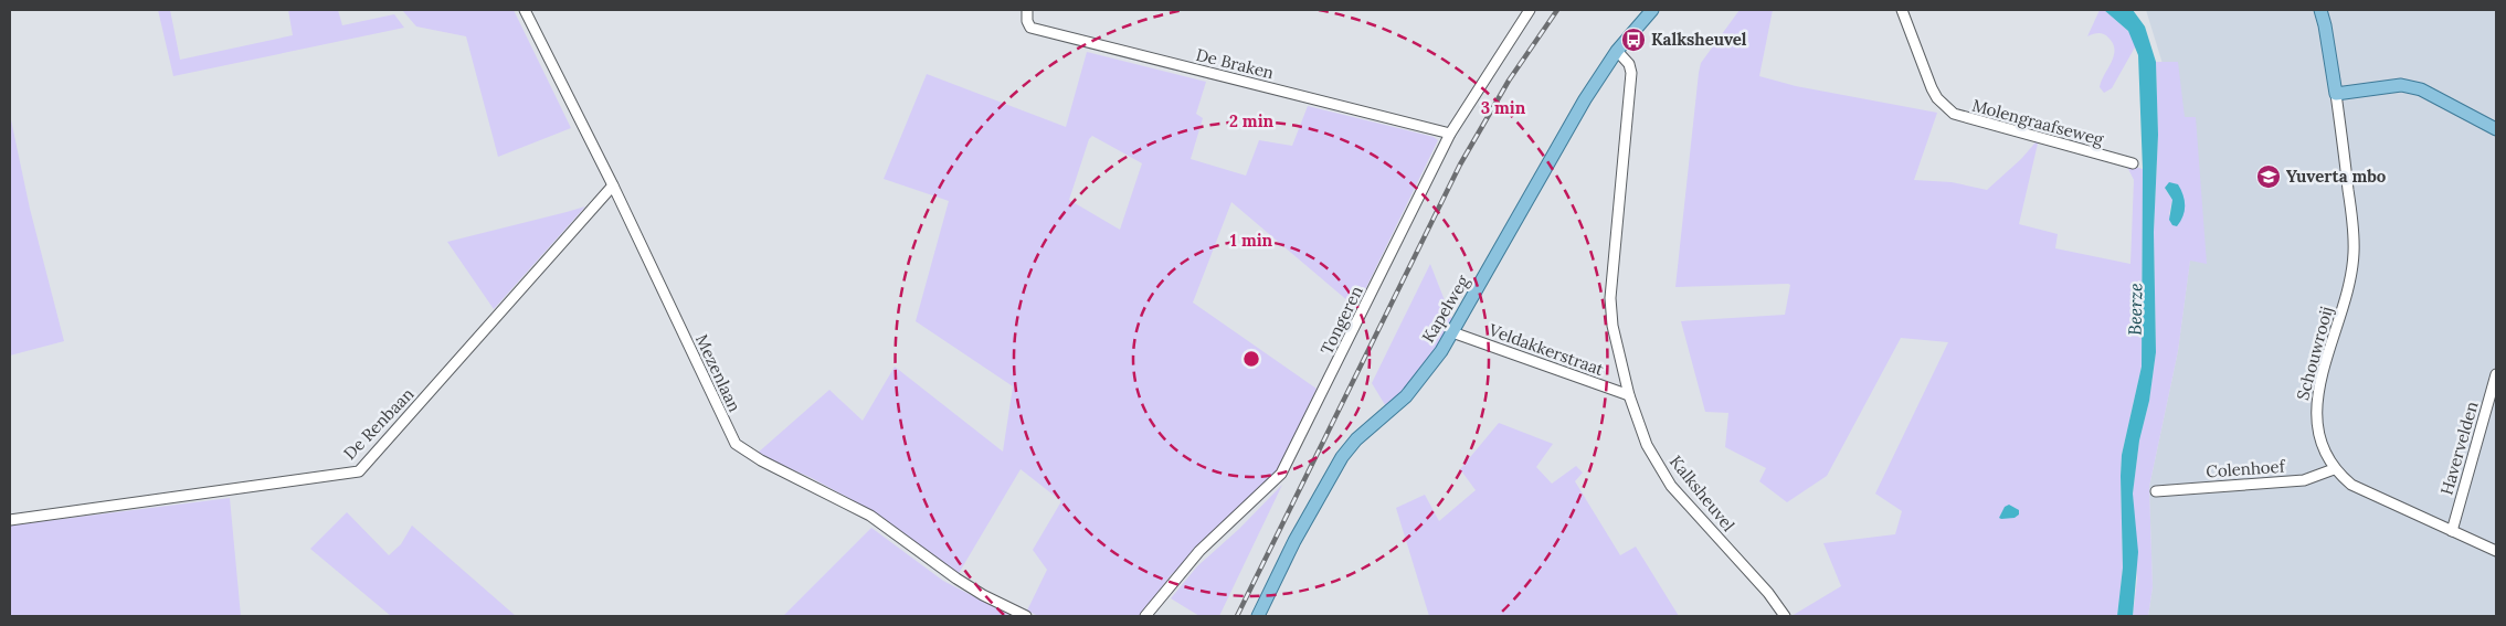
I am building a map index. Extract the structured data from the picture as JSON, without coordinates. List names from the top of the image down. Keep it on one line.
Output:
{"streets":{"main road":["Kapelweg"],"street":["De Braken","Molengraafseweg","Tongeren","Veldakkerstraat","Schouwrooij","Mezenlaan","De Renbaan","Havervelden","Colenhoef","Kalksheuvel"]},"crossings":[["De Braken","Tongeren"],["Kapelweg","Veldakkerstraat"],["Kapelweg","Kalksheuvel"],["Veldakkerstraat","Kalksheuvel"],["Schouwrooij","Havervelden"],["Schouwrooij","Colenhoef"],["Mezenlaan","De Renbaan"]],"water":["Beerze"],"places":{"bus stop":["Kalksheuvel"],"school or university":["Yuverta mbo"]},"rings":["3 min","2 min","1 min"]}
